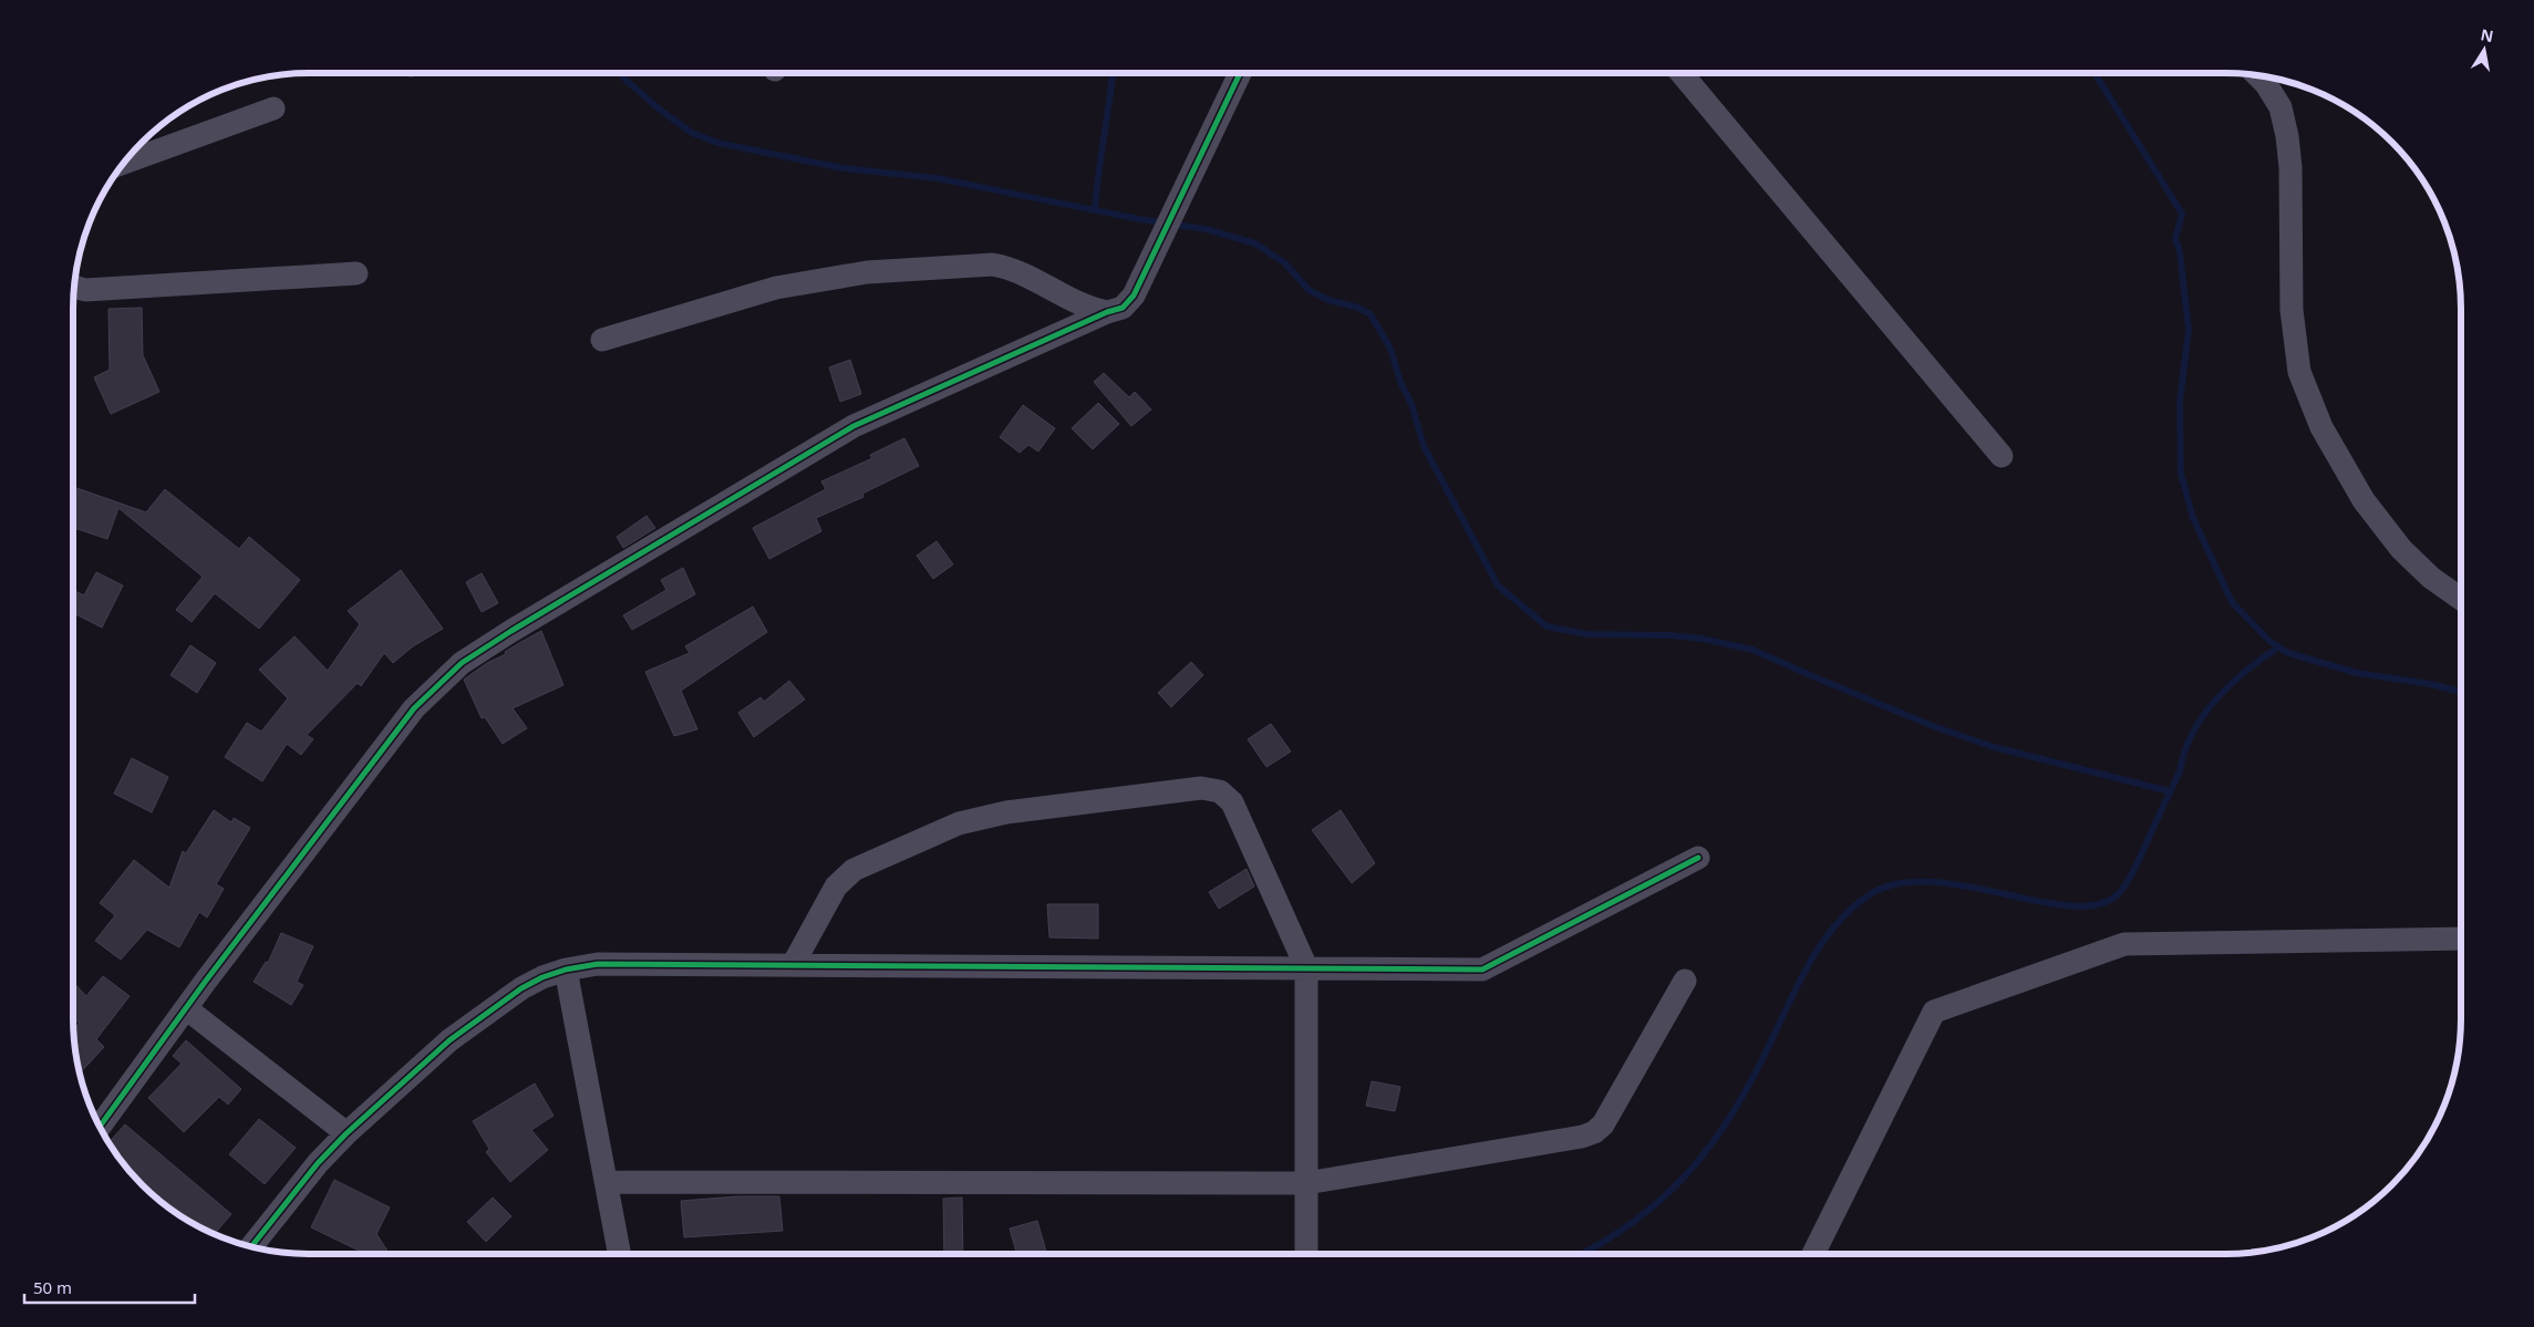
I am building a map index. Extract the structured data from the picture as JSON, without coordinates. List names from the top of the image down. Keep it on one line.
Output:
{"scale_bar":"50 m","north":"top"}
